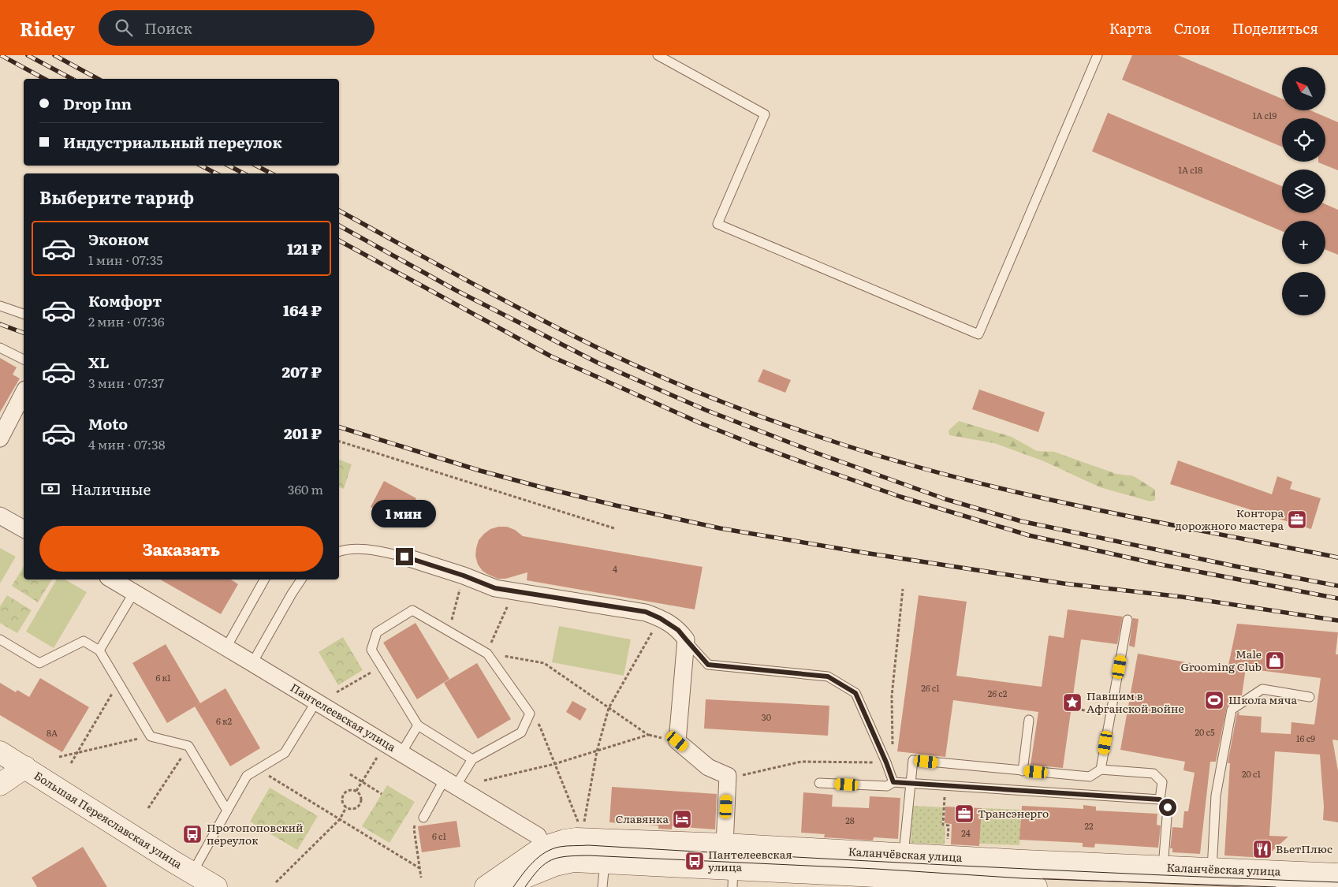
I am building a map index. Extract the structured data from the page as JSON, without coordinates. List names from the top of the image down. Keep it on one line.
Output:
{"streets":{"main road":["Большая Переяславская улица","Каланчёвская улица"],"street":["Пантелеевская улица"]},"crossings":[["Пантелеевская улица","Каланчёвская улица"]],"places":{"office":["Контора дорожного мастера","Трансэнерго"],"shop":["Male Grooming Club"],"sports":["Школа мяча"],"place":["Павшим в Афганской войне"],"hotel":["Славянка"],"bus stop":["Протопоповский переулок","Пантелеевская улица"],"restaurant":["ВьетПлюс"]},"house_numbers":["1А с19","1А с18","4","6 к1","26 с1","26 с2","30","6 к2","20 с5","8А","16 c9","20 с1","28","22","24","6 с1"],"north":"top left","page":{"header":"Ridey","search":"Поиск","nav":["Карта","Слои","Поделиться"],"map_buttons":["+","−"],"banner":["Drop Inn","Индустриальный переулок"],"heading":"Выберите тариф","list":[{"name":"Эконом","note":"1 мин · 07:35","value":"121 ₽"},{"name":"Комфорт","note":"2 мин · 07:36","value":"164 ₽"},{"name":"XL","note":"3 мин · 07:37","value":"207 ₽"},{"name":"Moto","note":"4 мин · 07:38","value":"201 ₽"}],"pay":["Наличные","360 m"],"bubble":"1 мин","buttons":"Заказать"}}
